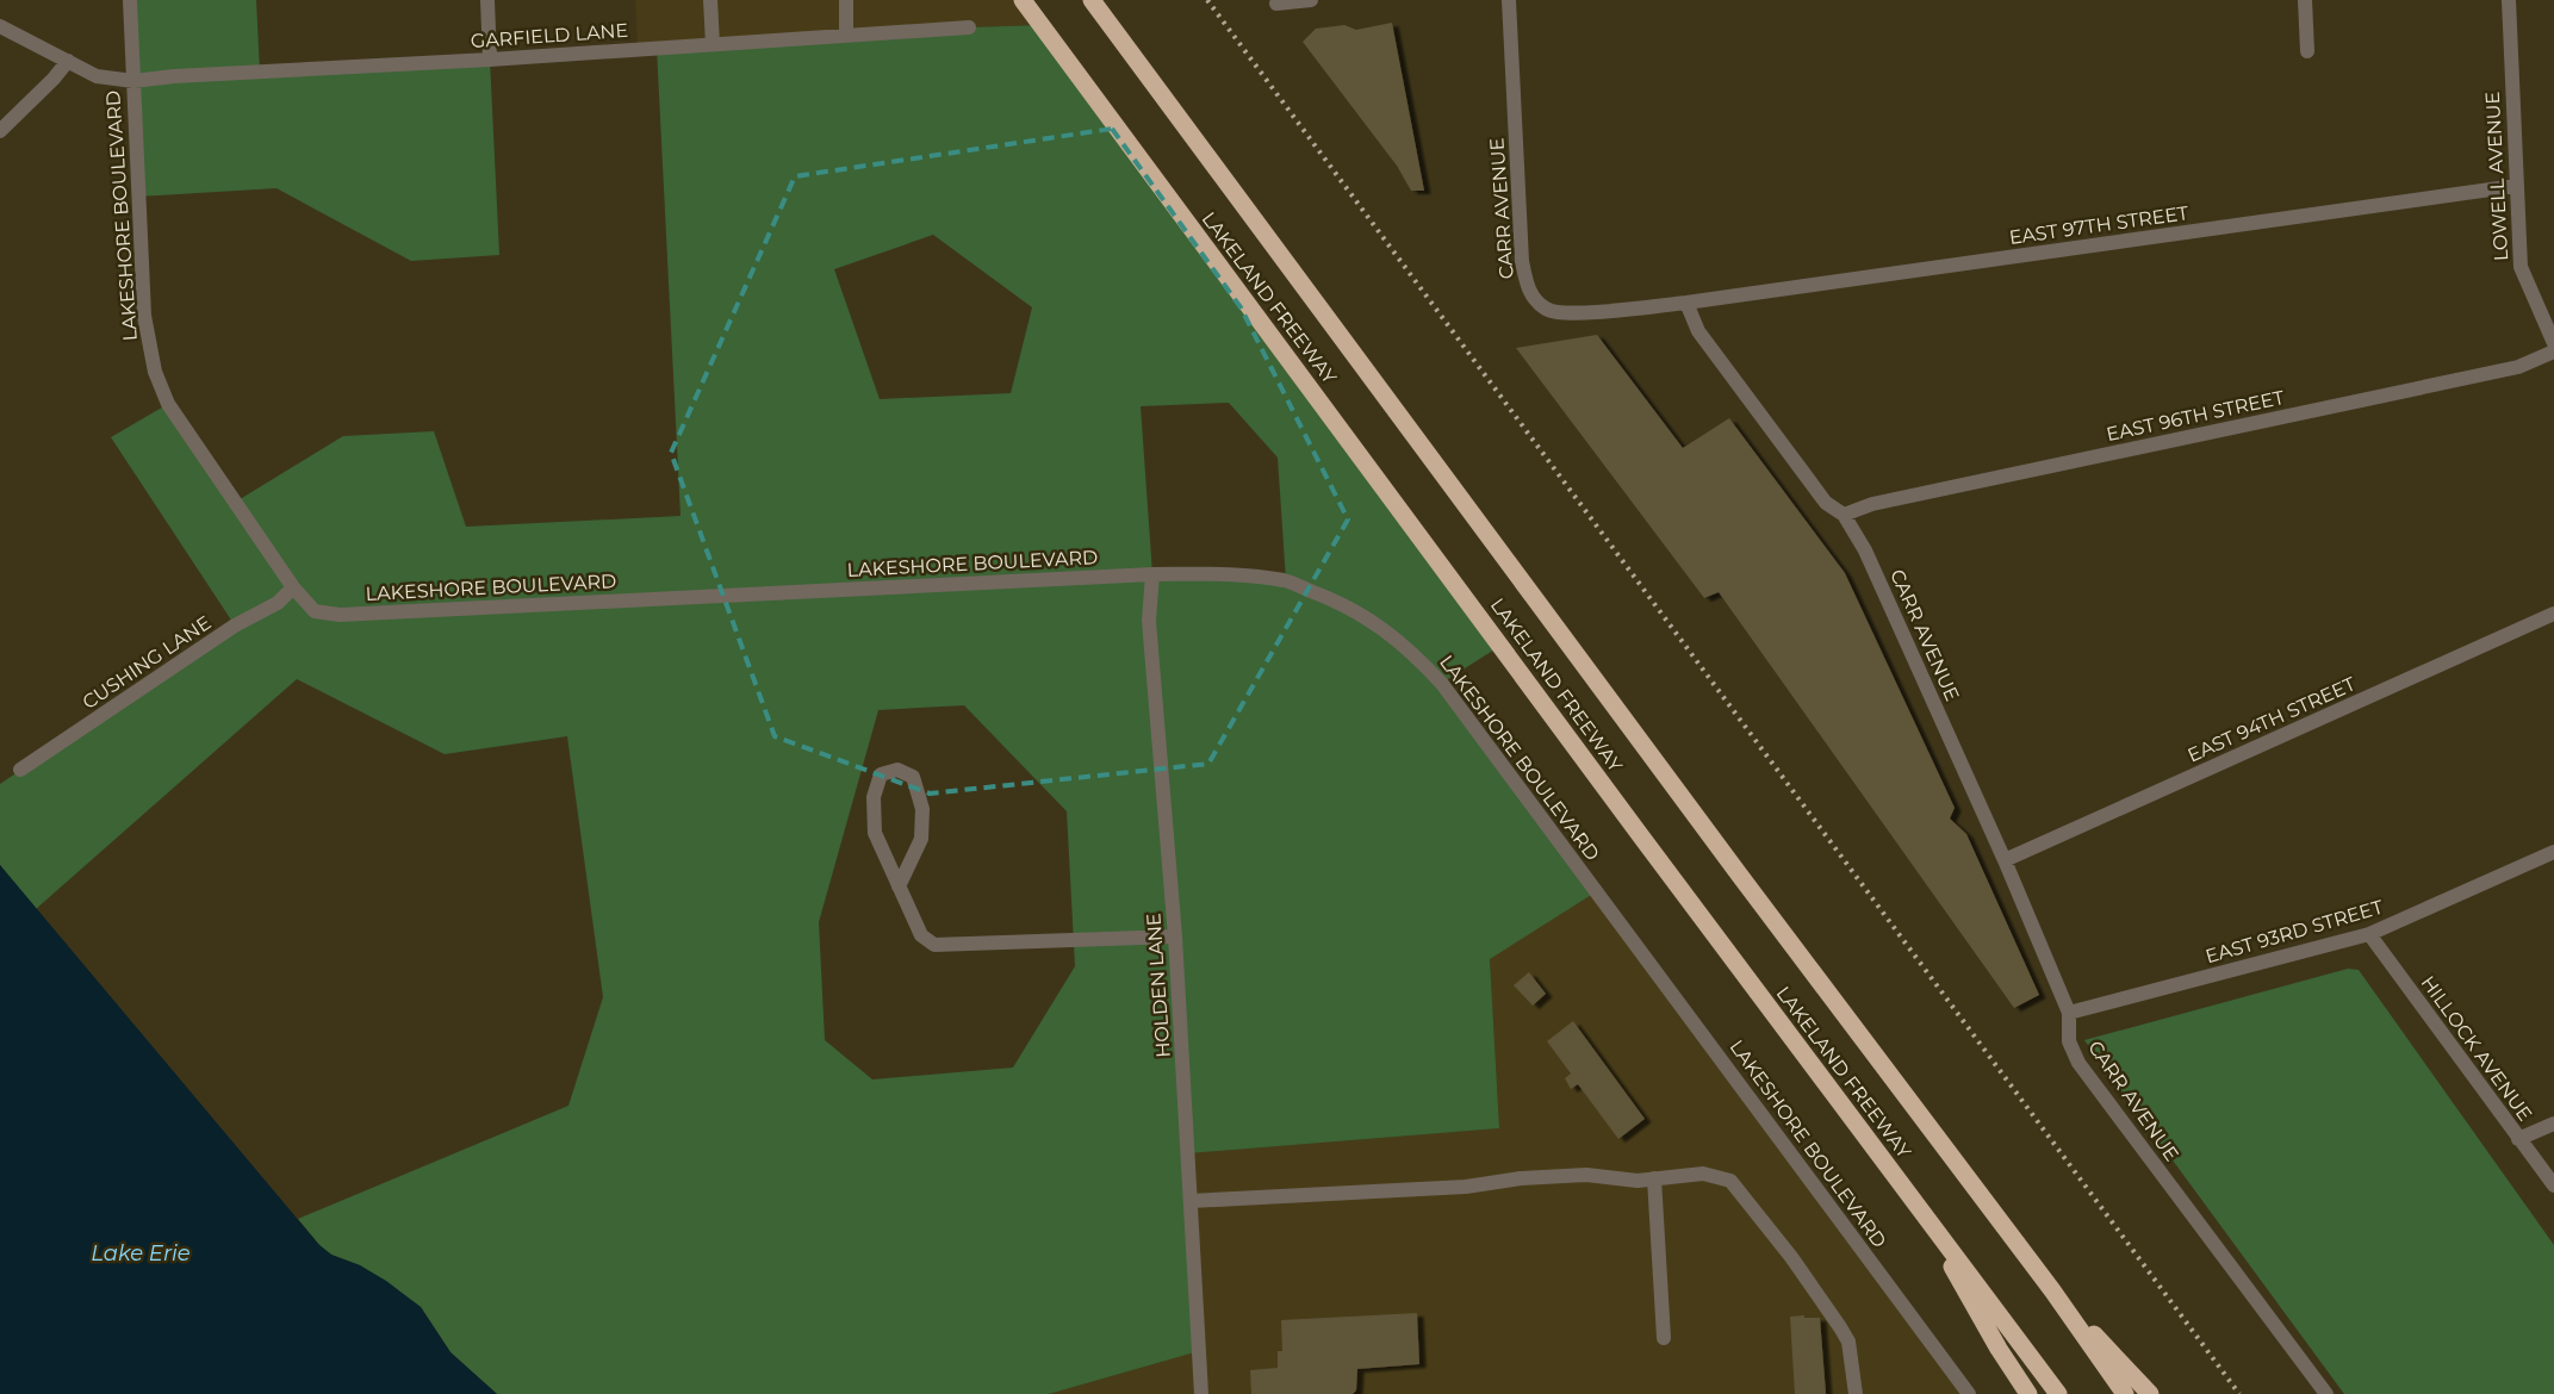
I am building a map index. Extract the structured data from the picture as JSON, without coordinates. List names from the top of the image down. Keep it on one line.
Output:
{"streets":{"highway":["LAKELAND FREEWAY"],"street":["GARFIELD LANE","LOWELL AVENUE","CARR AVENUE","LAKESHORE BOULEVARD","EAST 97TH STREET","EAST 96TH STREET","CUSHING LANE","EAST 94TH STREET","EAST 93RD STREET","HOLDEN LANE","HILLOCK AVENUE"]},"crossings":[["GARFIELD LANE","LAKESHORE BOULEVARD"],["LOWELL AVENUE","EAST 97TH STREET"],["CARR AVENUE","EAST 97TH STREET"],["CARR AVENUE","EAST 96TH STREET"],["CARR AVENUE","EAST 94TH STREET"],["CARR AVENUE","EAST 93RD STREET"],["LAKESHORE BOULEVARD","CUSHING LANE"],["LAKESHORE BOULEVARD","HOLDEN LANE"],["EAST 93RD STREET","HILLOCK AVENUE"]],"water":["Lake Erie"]}
